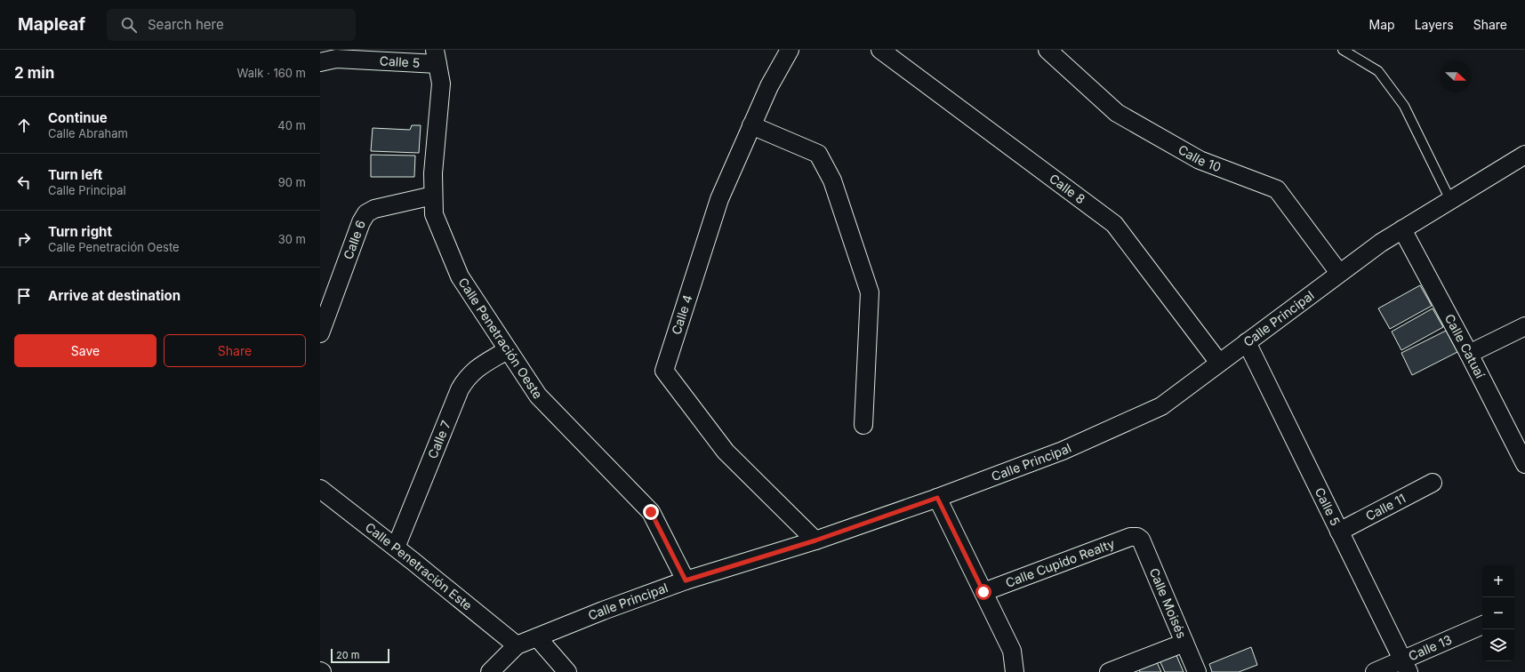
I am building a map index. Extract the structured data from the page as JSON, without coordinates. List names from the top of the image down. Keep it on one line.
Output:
{"streets":{"street":["Calle 5","Calle 10","Calle 8","Calle 6","Calle 4","Calle Principal","Calle Penetración Oeste","Calle Catuaí","Calle 7","Calle 11","Calle Cupido Realty","Calle Penetración Este","Calle Moisés","Calle 13"]},"crossings":[["Calle 5","Calle Principal"],["Calle 5","Calle Penetración Oeste"],["Calle 5","Calle 11"],["Calle 5","Calle 13"],["Calle 10","Calle Principal"],["Calle 8","Calle Principal"],["Calle 6","Calle Penetración Oeste"],["Calle 4","Calle Principal"],["Calle Principal","Calle Penetración Oeste"],["Calle Principal","Calle Catuaí"],["Calle Principal","Calle Penetración Este"],["Calle Penetración Oeste","Calle 7"],["Calle 7","Calle Penetración Este"],["Calle Cupido Realty","Calle Moisés"]],"scale_bar":"20 m","north":"right","page":{"header":"Mapleaf","search":"Search here","nav":["Map","Layers","Share"],"heading":["2 min","Walk · 160 m"],"list":[["Continue","Calle Abraham","40 m"],["Turn left","Calle Principal","90 m"],["Turn right","Calle Penetración Oeste","30 m"],"Arrive at destination"],"buttons":["Save","Share"],"map_buttons":["+","−"],"scale":"20 m"}}
